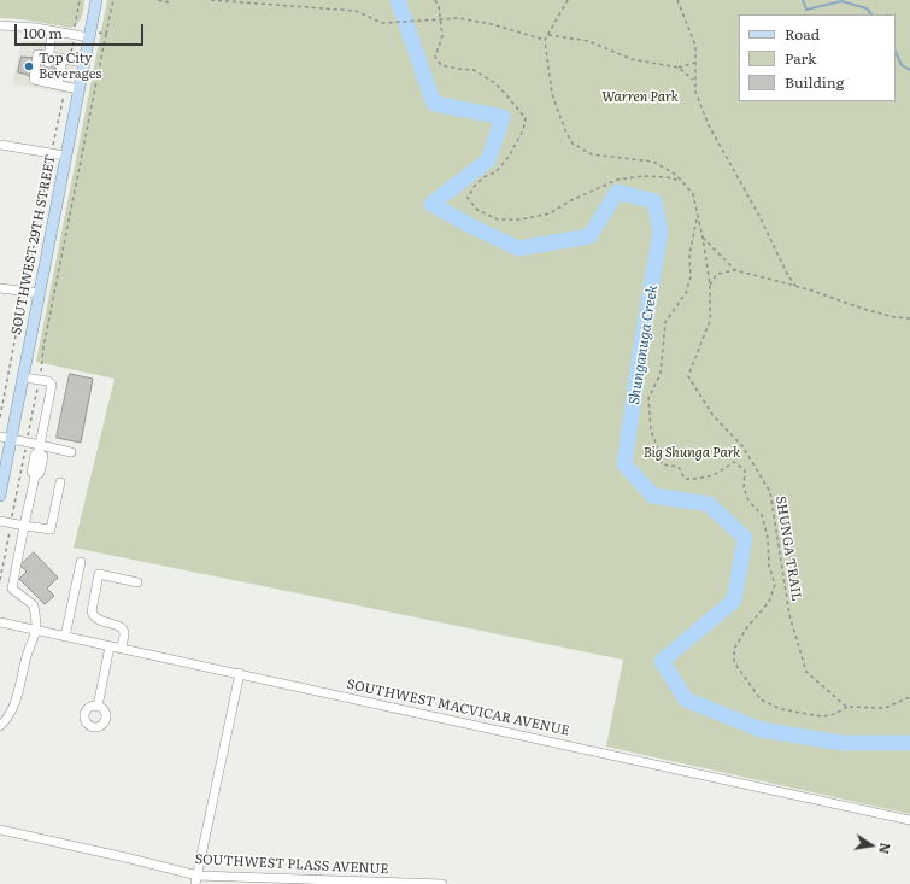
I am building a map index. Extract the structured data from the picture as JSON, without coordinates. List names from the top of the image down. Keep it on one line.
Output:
{"streets":{"main road":["SOUTHWEST 29TH STREET"],"street":["SOUTHWEST MACVICAR AVENUE","SOUTHWEST PLASS AVENUE"],"path":["SHUNGA TRAIL"]},"water":["Shunganuga Creek"],"parks":["Warren Park","Big Shunga Park"],"places":["Top City Beverages"],"legend":["Road","Park","Building"],"scale_bar":"100 m","north":"right"}
